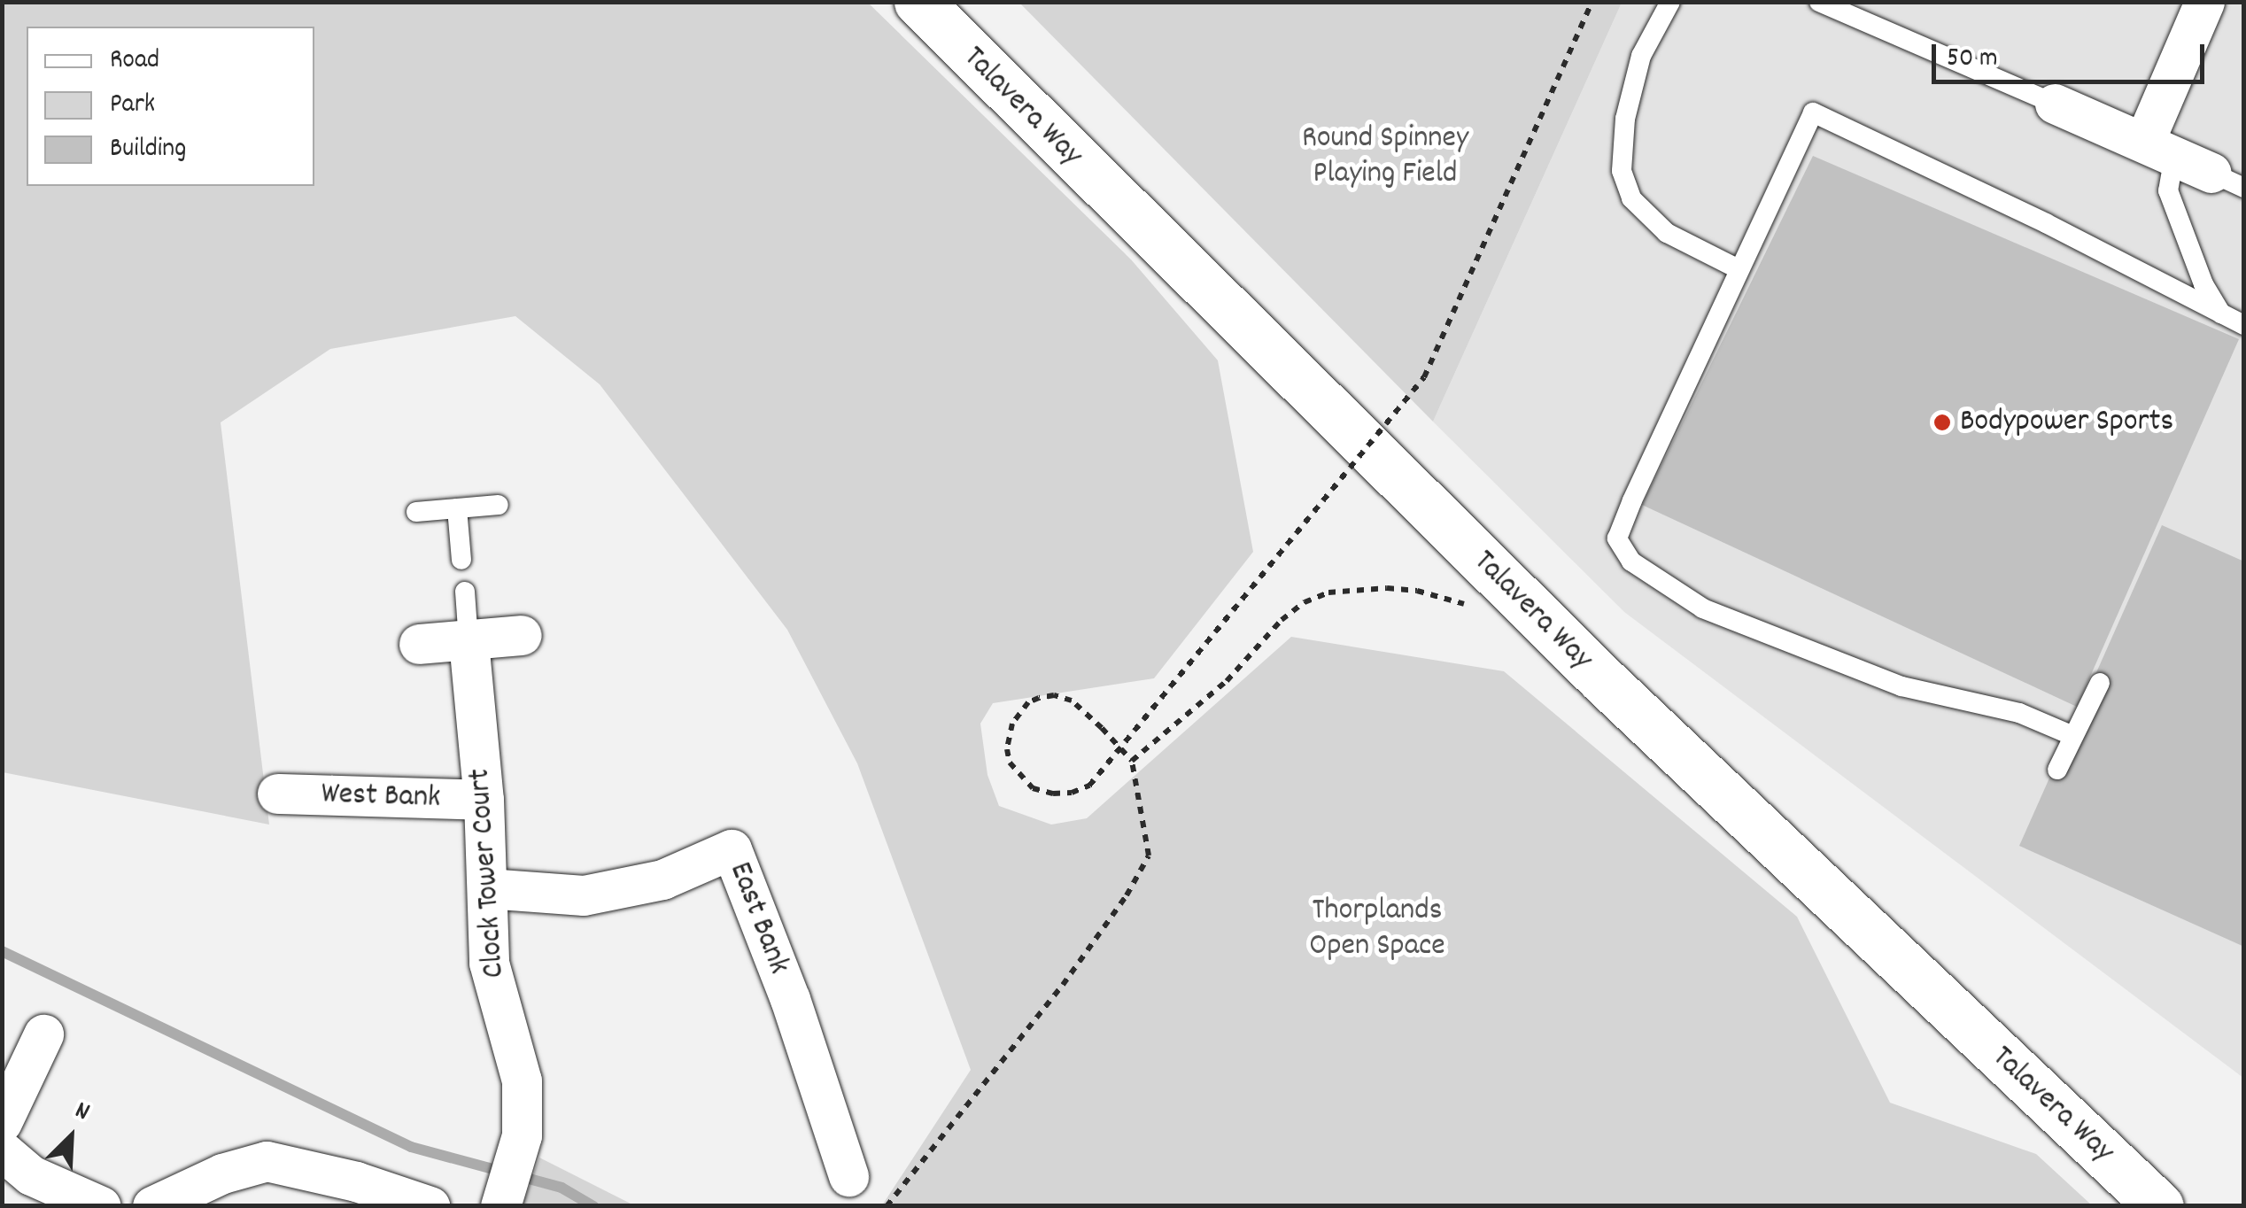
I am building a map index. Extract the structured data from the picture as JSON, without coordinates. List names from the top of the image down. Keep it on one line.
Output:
{"streets":{"main road":["Talavera Way"],"street":["West Bank","Clock Tower Court","East Bank"]},"crossings":[["West Bank","Clock Tower Court"],["Clock Tower Court","East Bank"]],"parks":["Round Spinney Playing Field","Thorplands Open Space"],"places":["Bodypower Sports"],"legend":["Road","Park","Building"],"scale_bar":"50 m","north":"top right"}
